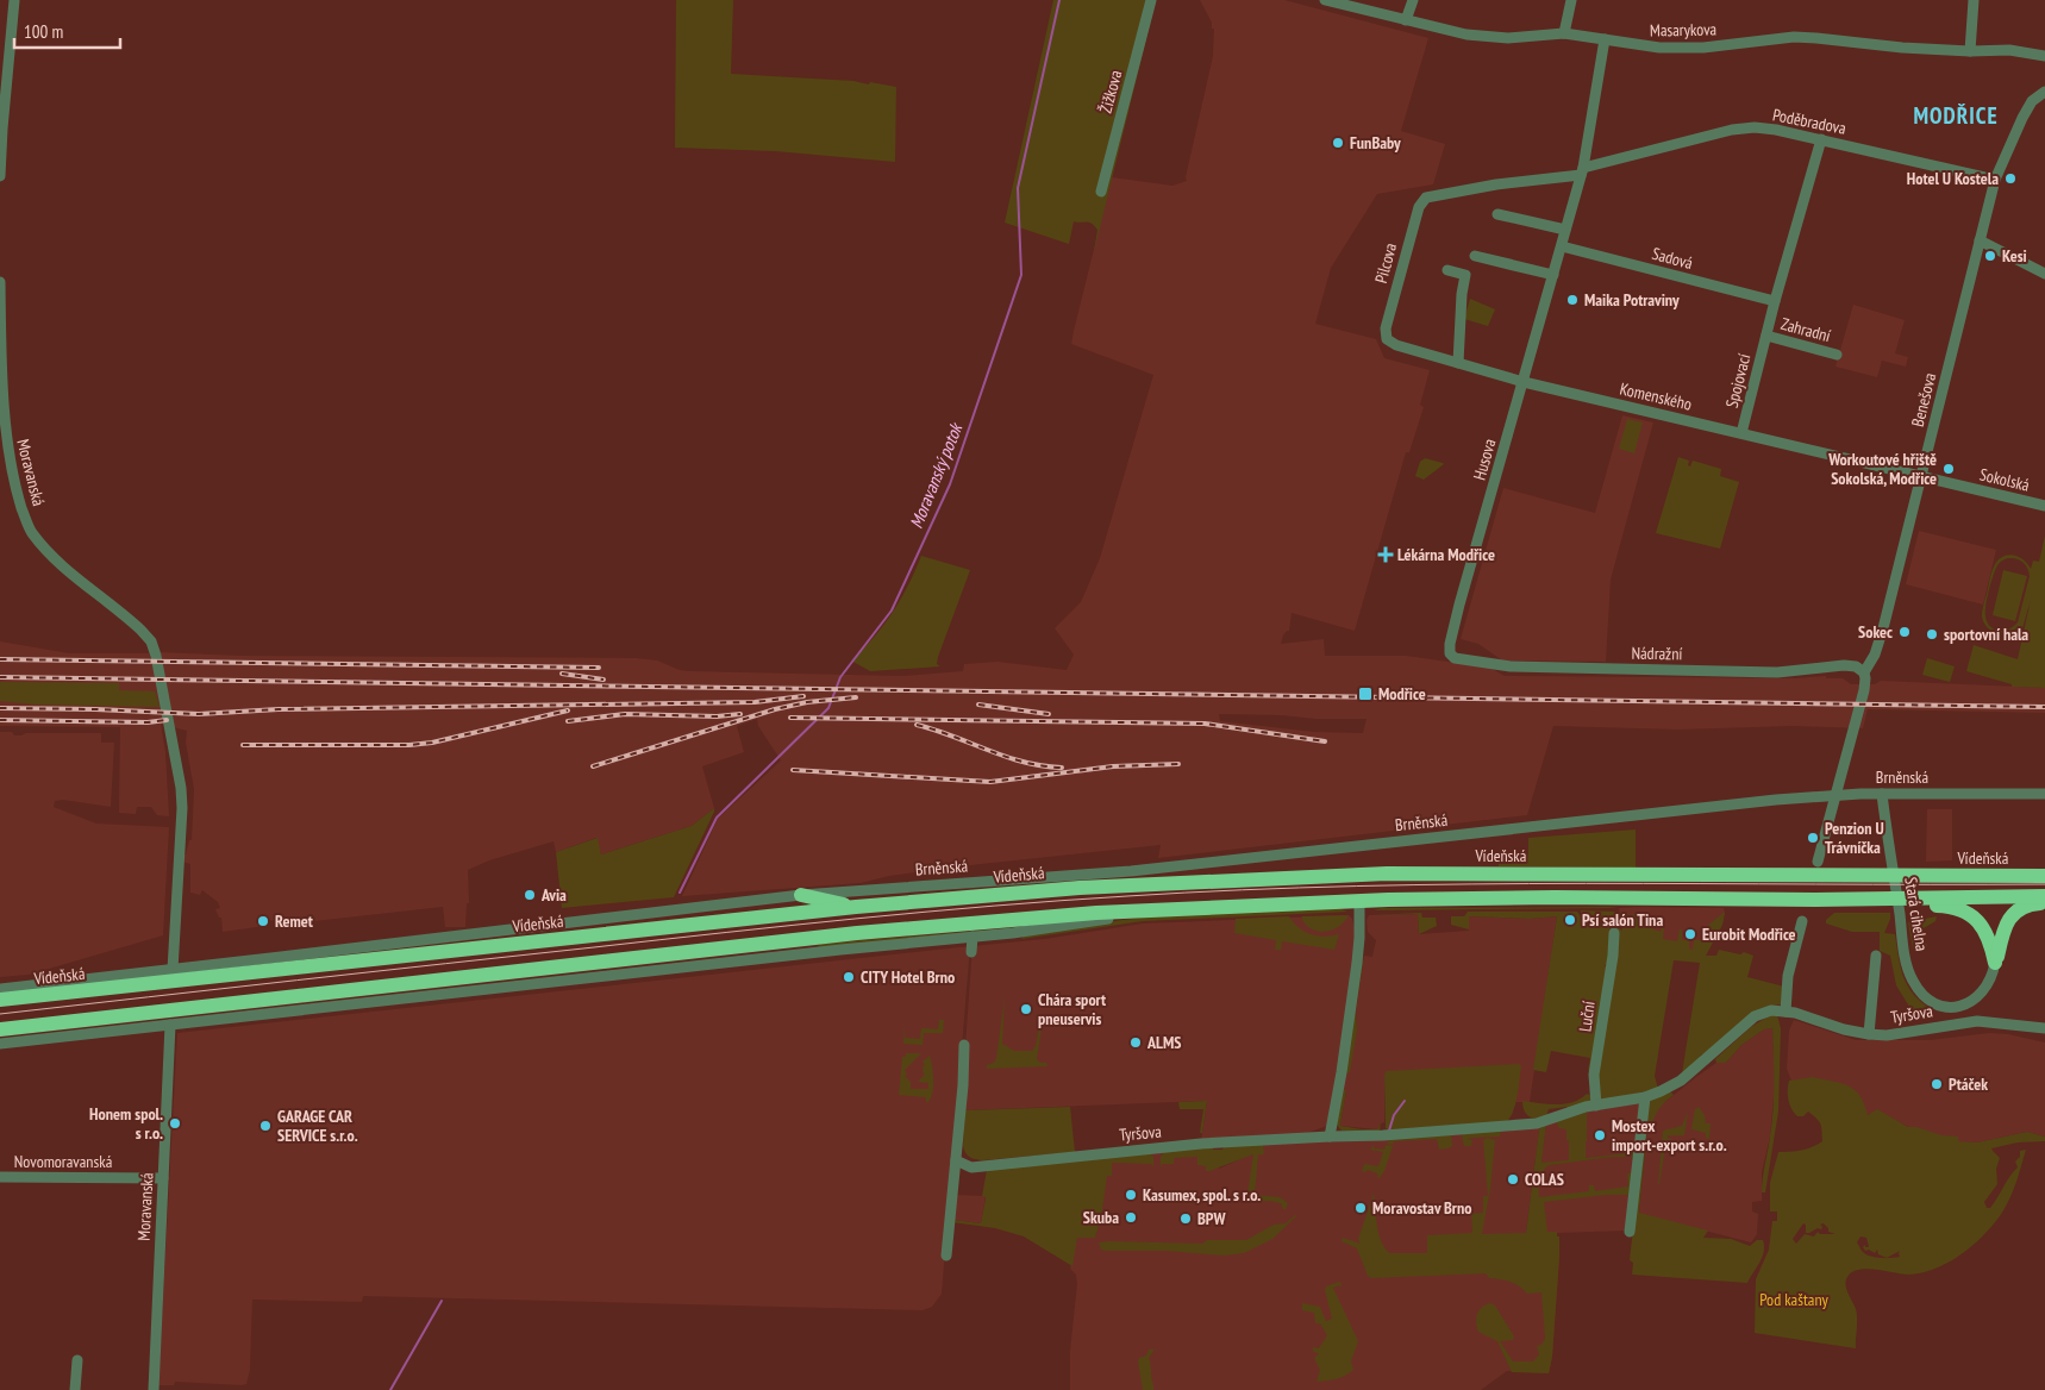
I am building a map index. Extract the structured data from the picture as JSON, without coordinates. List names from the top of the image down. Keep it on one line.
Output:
{"streets":{"highway":["Vídeňská"],"street":["Masarykova","Žižkova","Poděbradova","Sadová","Pilcova","Zahradní","Spojovací","Komenského","Benešova","Husova","Moravanská","Sokolská","Nádražní","Brněnská","Stará cihelna","Tyršova","Luční","Novomoravanská"]},"crossings":[["Masarykova","Husova"],["Poděbradova","Pilcova"],["Poděbradova","Benešova"],["Poděbradova","Husova"],["Sadová","Husova"],["Pilcova","Komenského"],["Zahradní","Spojovací"],["Spojovací","Komenského"],["Komenského","Benešova"],["Komenského","Husova"],["Komenského","Sokolská"],["Benešova","Sokolská"],["Benešova","Nádražní"],["Husova","Nádražní"],["Moravanská","Vídeňská"],["Moravanská","Novomoravanská"],["Brněnská","Vídeňská"],["Brněnská","Stará cihelna"],["Tyršova","Luční"]],"districts":["MODŘICE"],"water":["Moravanský potok"],"parks":["Pod kaštany"],"places":{"other":["FunBaby","Hotel U Kostela","Kesi","Maika Potraviny","Workoutové hřiště Sokolská, Modřice","Sokec","sportovní hala","Penzion U Trávníčka","Avia","Psí salón Tina","Remet","Eurobit Modřice","CITY Hotel Brno","Chára sport pneuservis","ALMS","Ptáček","Honem spol. s r.o.","GARAGE CAR SERVICE s.r.o.","Mostex import-export s.r.o.","COLAS","Kasumex, spol. s r.o.","Moravostav Brno","Skuba","BPW"],"health":["Lékárna Modřice"],"transit":["Modřice"]},"scale_bar":"100 m"}
